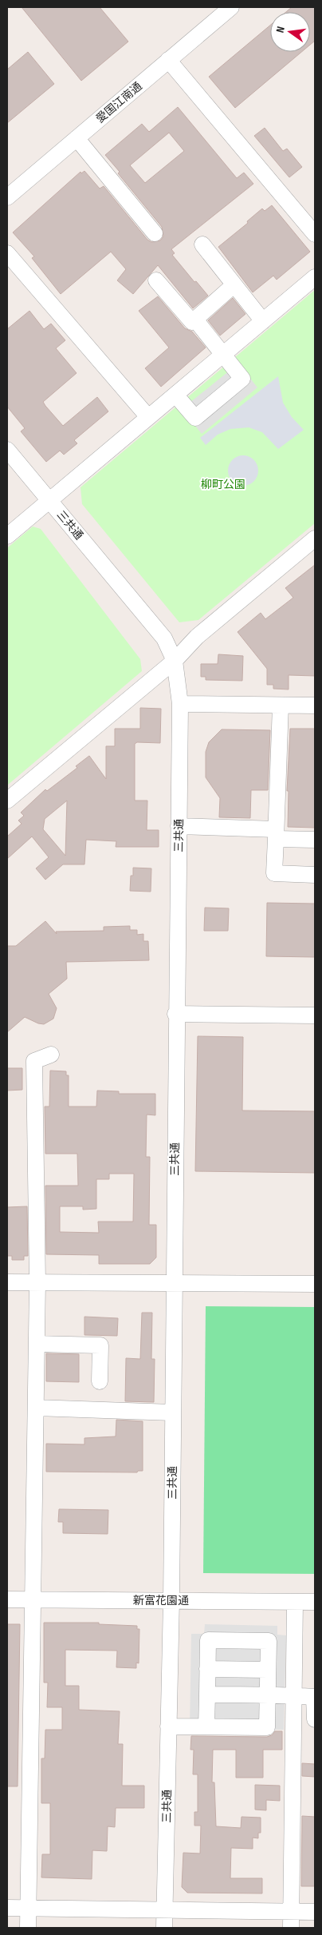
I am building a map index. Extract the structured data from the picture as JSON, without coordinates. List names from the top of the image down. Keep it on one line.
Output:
{"streets":{"street":["愛国江南通","三共通","新富花園通"]},"crossings":[["三共通","新富花園通"]],"parks":["柳町公園"],"north":"left"}
